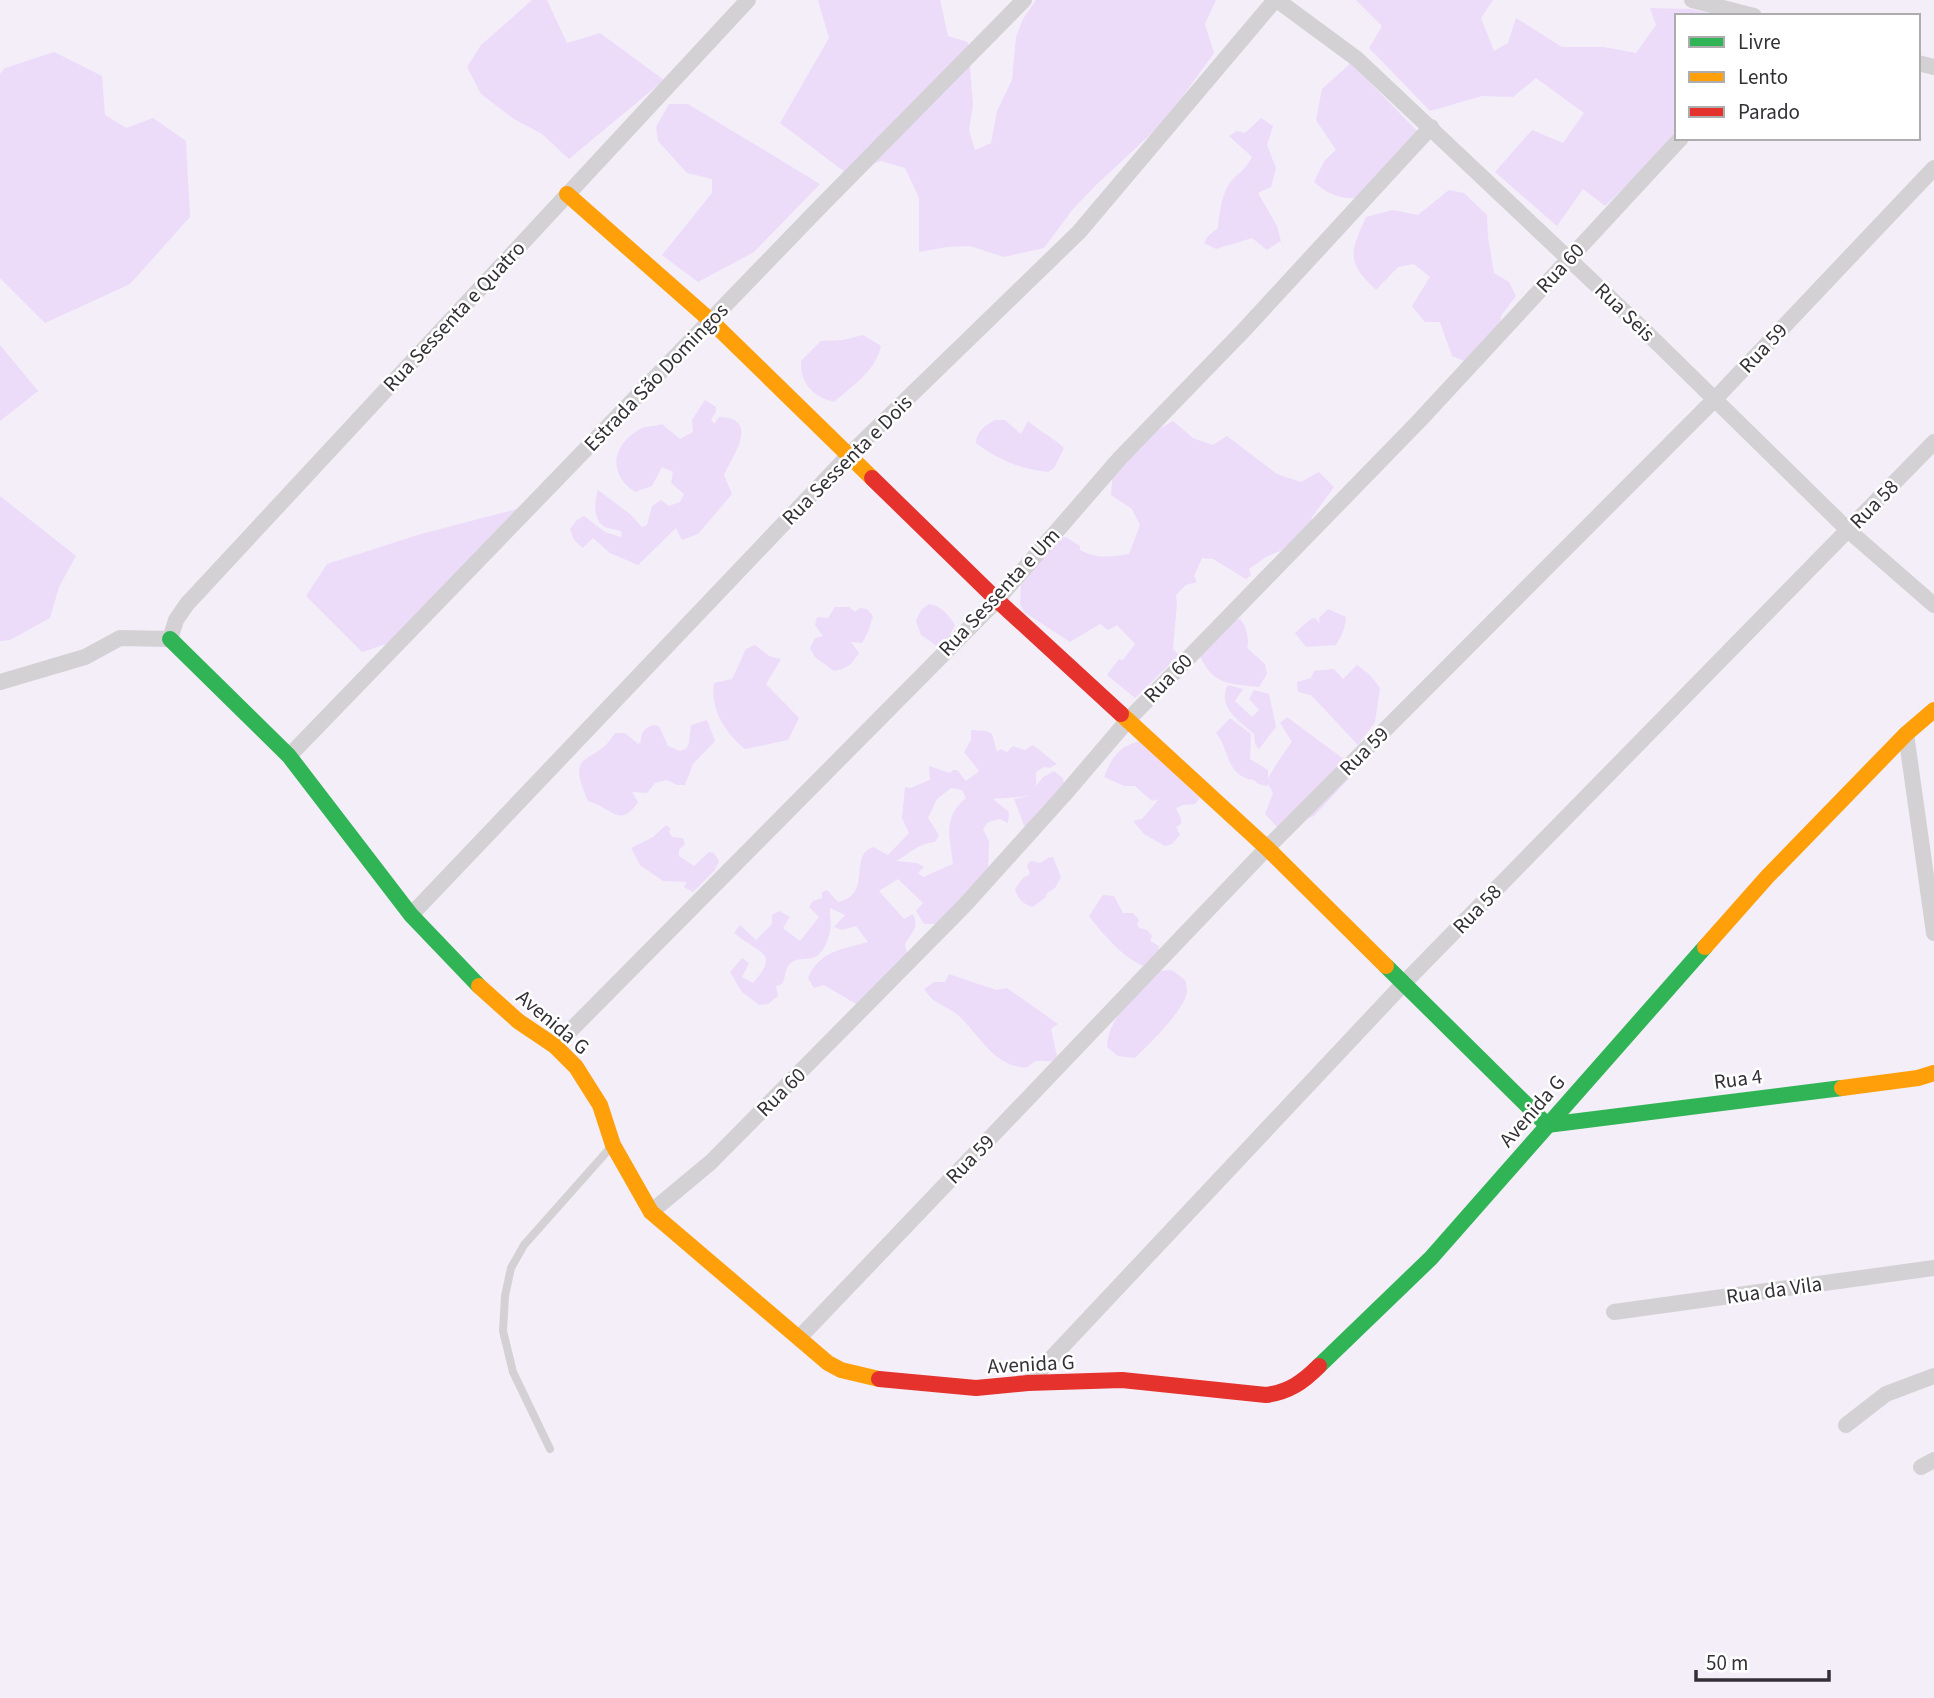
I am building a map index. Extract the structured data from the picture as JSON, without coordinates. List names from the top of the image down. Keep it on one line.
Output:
{"streets":{"street":["Rua 60","Rua Seis","Rua Sessenta e Quatro","Rua 59","Estrada São Domingos","Rua Sessenta e Dois","Rua 58","Rua Sessenta e Um","Avenida G","Rua 4","Rua da Vila"]},"crossings":[["Rua 60","Rua Seis"],["Rua 60","Avenida G"],["Rua Seis","Rua 59"],["Rua Seis","Rua Sessenta e Dois"],["Rua Seis","Rua 58"],["Rua Seis","Rua Sessenta e Um"],["Rua Sessenta e Quatro","Avenida G"],["Rua 59","Avenida G"],["Estrada São Domingos","Avenida G"],["Rua Sessenta e Dois","Avenida G"],["Rua 58","Avenida G"],["Rua Sessenta e Um","Avenida G"],["Avenida G","Rua 4"]],"legend":["Livre","Lento","Parado"],"scale_bar":"50 m"}
